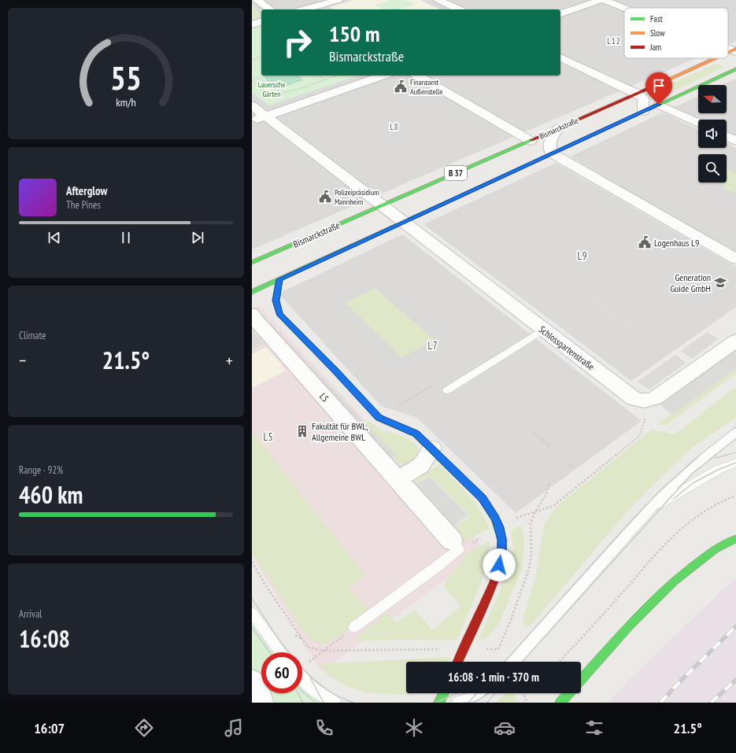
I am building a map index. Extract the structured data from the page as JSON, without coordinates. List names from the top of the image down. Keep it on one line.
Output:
{"streets":{"main road":["Bismarckstraße","B 37"],"street":["Schlossgartenstraße","L5"]},"crossings":[["B 37","Schlossgartenstraße"]],"districts":["L12","L8","L9","L7","L5"],"parks":["Lauersche Gärten"],"places":{"public building":["Finanzamt Außenstelle","Polizeipräsidium Mannheim","Logenhaus L9"],"school or university":["Generation Guide GmbH"],"building":["Fakultät für BWL, Allgemeine BWL"]},"legend":["Fast","Slow","Jam"],"north":"left","page":{"turn":["150 m","Bismarckstraße"],"song":["Afterglow","The Pines"],"tile":["Climate",["Range · 92%","460 km"],["Arrival","16:08"]],"heat":["−","21.5°","+"],"limit":"60","trip":"16:08 · 1 min · 370 m","tabs":["16:07","21.5°"],"gauge":["55","km/h"]}}
